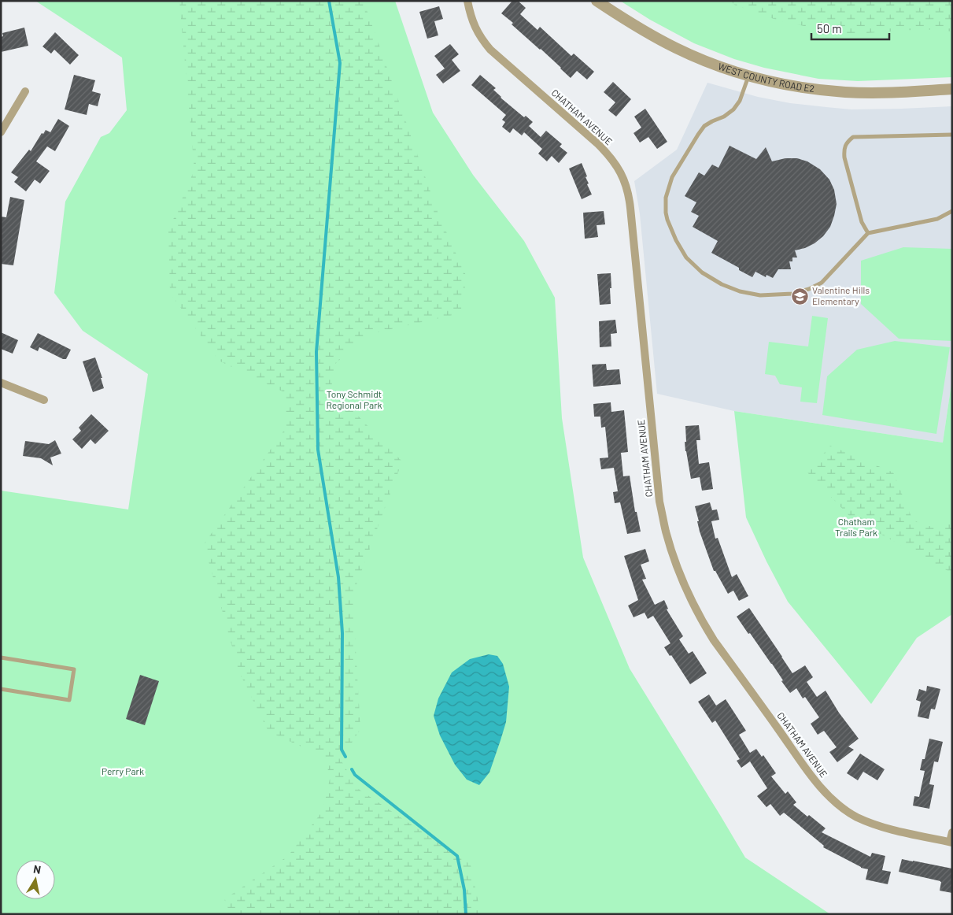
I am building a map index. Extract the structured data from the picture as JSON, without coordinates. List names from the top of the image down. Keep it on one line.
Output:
{"streets":{"street":["WEST COUNTY ROAD E2","CHATHAM AVENUE"]},"parks":["Tony Schmidt Regional Park","Chatham Trails Park","Perry Park"],"places":{"school or university":["Valentine Hills Elementary"]},"scale_bar":"50 m","north":"top"}
